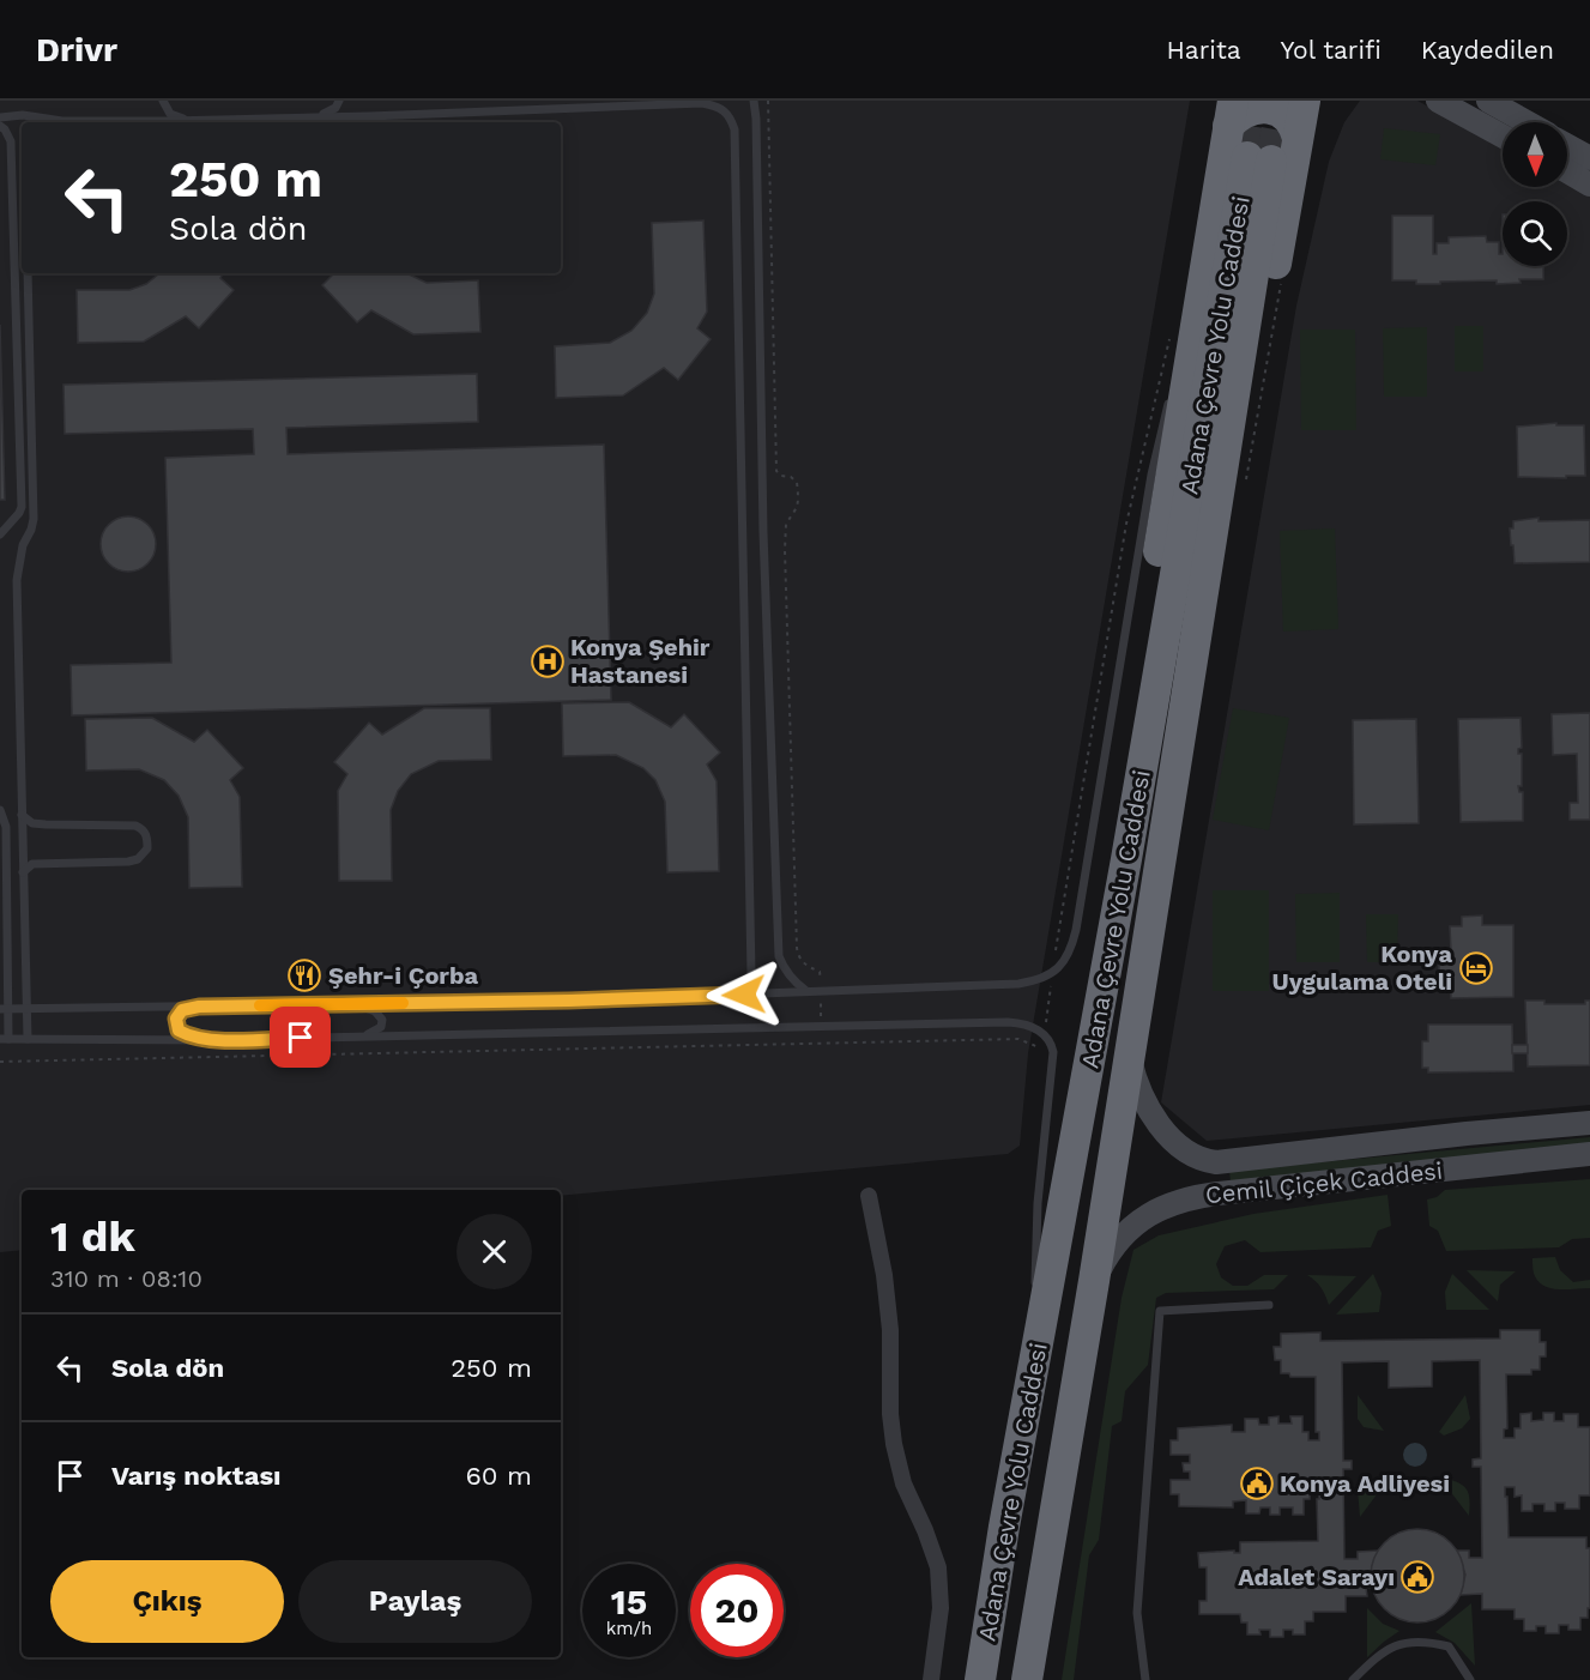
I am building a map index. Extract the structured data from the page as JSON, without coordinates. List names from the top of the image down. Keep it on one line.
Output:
{"streets":{"highway":["Adana Çevre Yolu Caddesi"],"street":["Cemil Çiçek Caddesi"]},"crossings":[["Adana Çevre Yolu Caddesi","Cemil Çiçek Caddesi"]],"places":{"hospital":["Konya Şehir Hastanesi"],"hotel":["Konya Uygulama Oteli"],"restaurant":["Şehr-i Çorba"],"public building":["Konya Adliyesi","Adalet Sarayı"]},"north":"bottom","page":{"header":"Drivr","nav":["Harita","Yol tarifi","Kaydedilen"],"turn":["250 m","Sola dön"],"heading":["1 dk","310 m · 08:10"],"list":[{"name":"Sola dön","value":"250 m"},{"name":"Varış noktası","value":"60 m"}],"buttons":["Çıkış","Paylaş"],"speed":"15 km/h","limit":"20"}}
